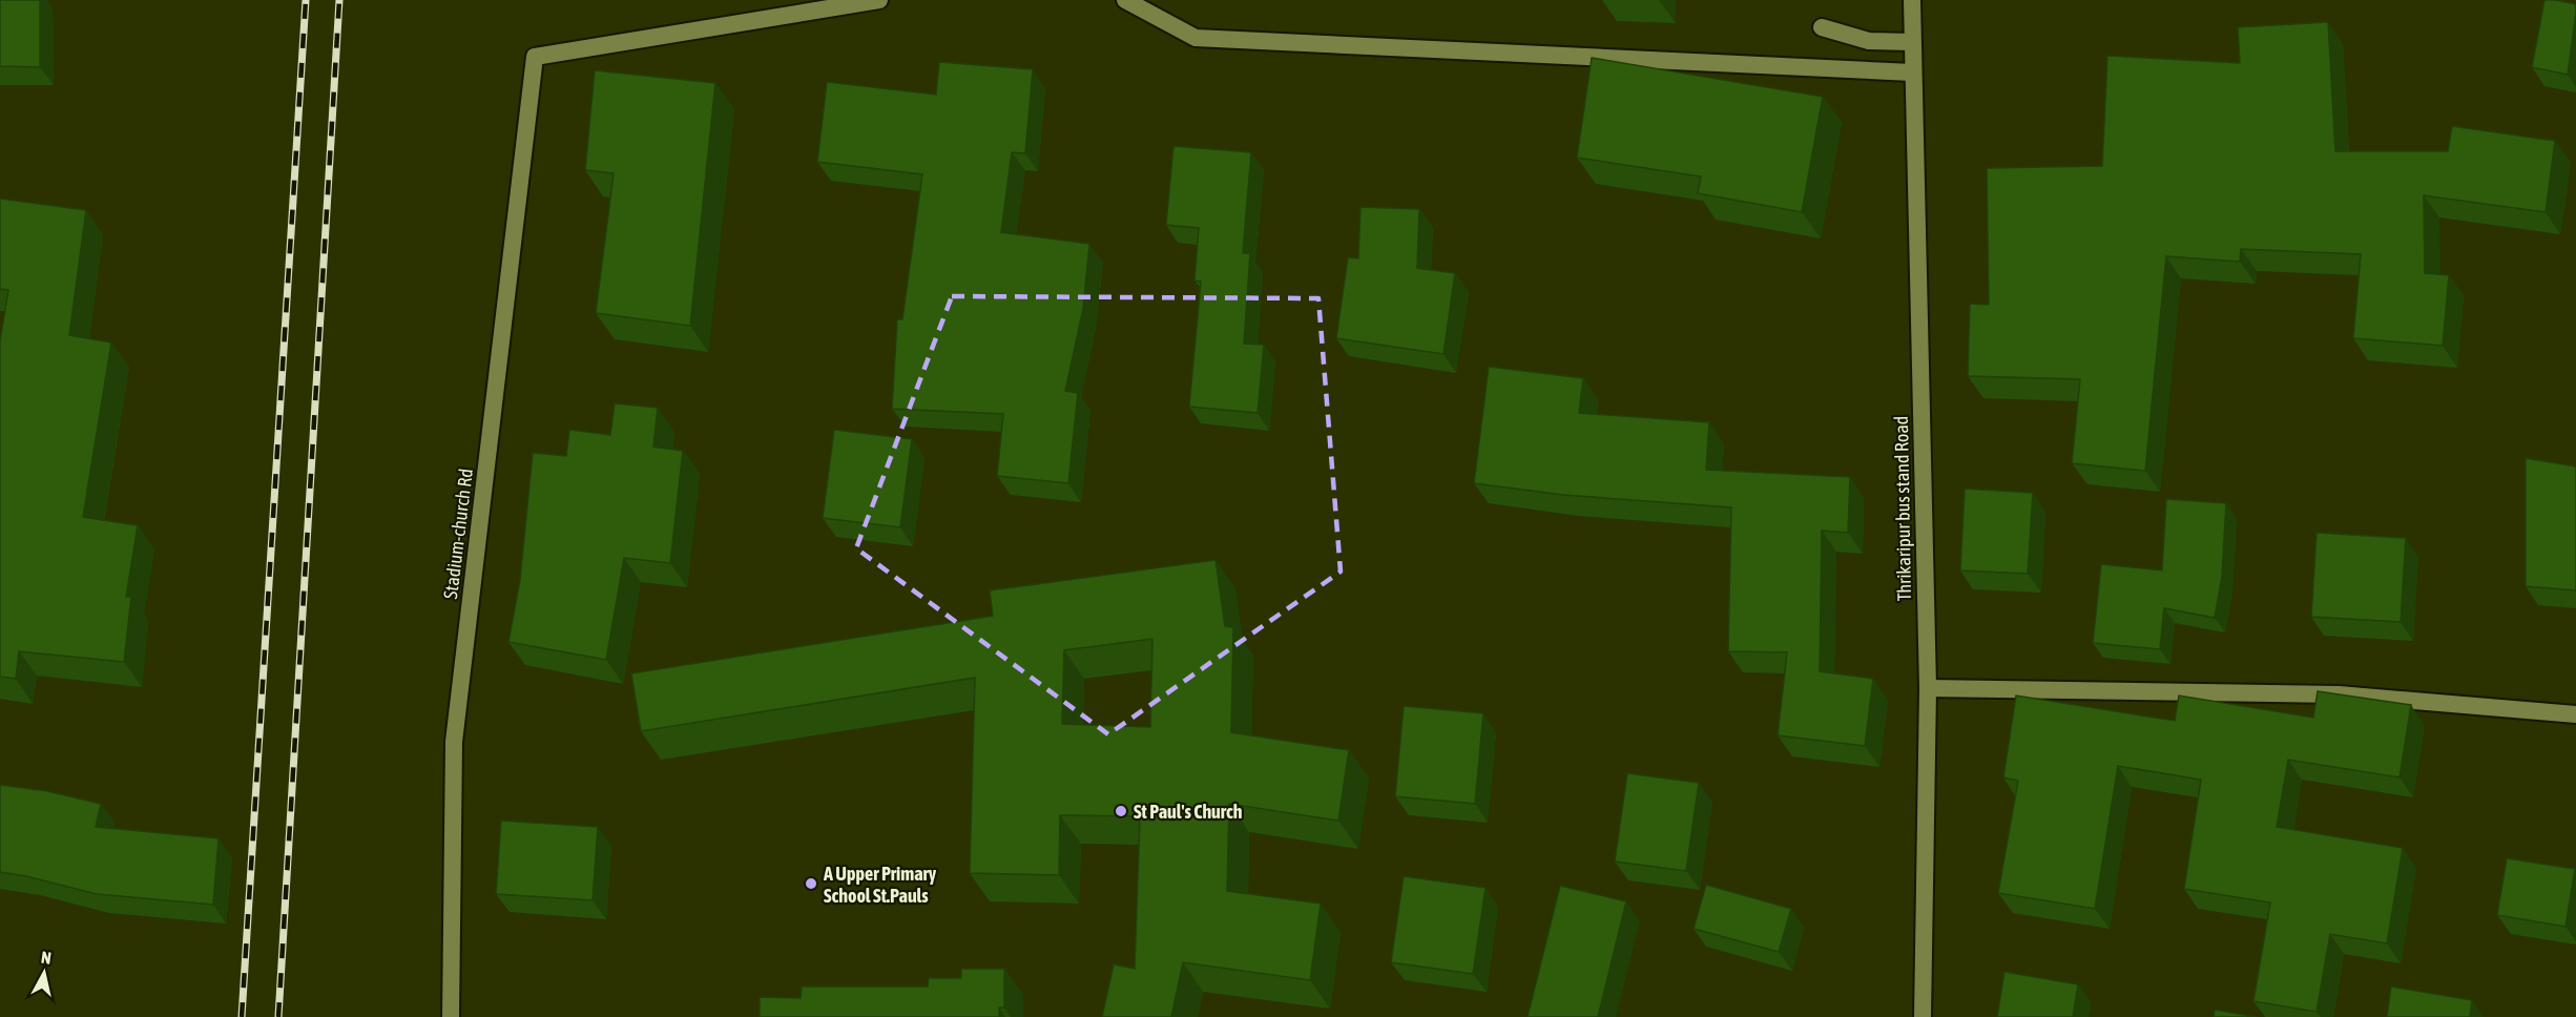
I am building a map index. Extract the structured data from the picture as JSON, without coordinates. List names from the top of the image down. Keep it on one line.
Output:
{"streets":{"street":["Thrikaripur bus stand Road","Stadium-church Rd"]},"places":["St Paul's Church","A Upper Primary School St.Pauls"],"north":"top"}
